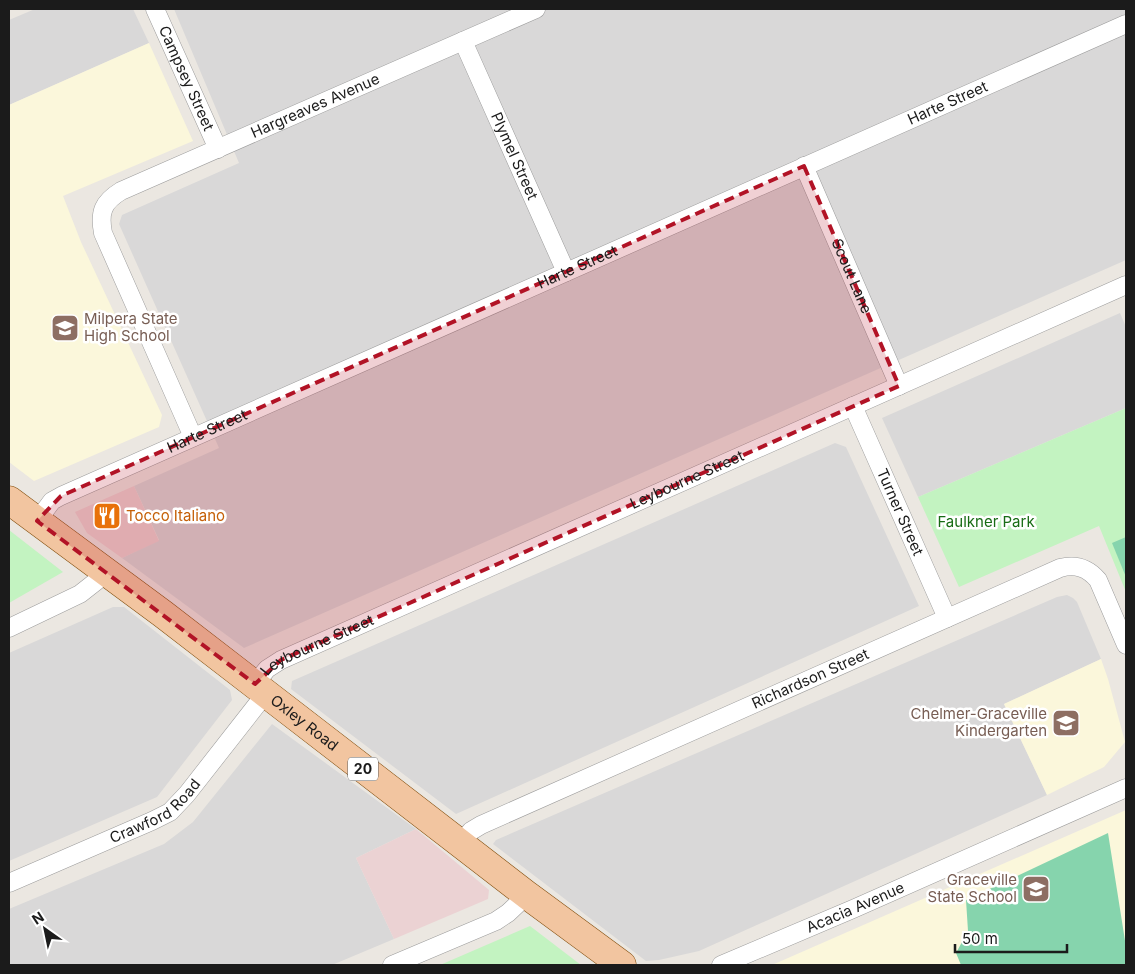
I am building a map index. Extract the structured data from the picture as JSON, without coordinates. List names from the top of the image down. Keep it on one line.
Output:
{"streets":{"main road":["Oxley Road","20"],"street":["Campsey Street","Harte Street","Hargreaves Avenue","Plymel Street","Scout Lane","Leybourne Street","Turner Street","Richardson Street","Crawford Road","Acacia Avenue"]},"crossings":[["Campsey Street","Hargreaves Avenue"],["Harte Street","Hargreaves Avenue"],["Harte Street","Plymel Street"],["Harte Street","Scout Lane"],["Harte Street","Oxley Road"],["Hargreaves Avenue","Plymel Street"],["Scout Lane","Leybourne Street"],["Leybourne Street","Turner Street"],["Leybourne Street","Oxley Road"],["Leybourne Street","Crawford Road"],["Turner Street","Richardson Street"],["Richardson Street","Oxley Road"],["Oxley Road","Crawford Road"]],"parks":["Faulkner Park"],"places":{"school or university":["Milpera State High School","Chelmer-Graceville Kindergarten","Graceville State School"],"restaurant":["Tocco Italiano"]},"scale_bar":"50 m","north":"top left"}
